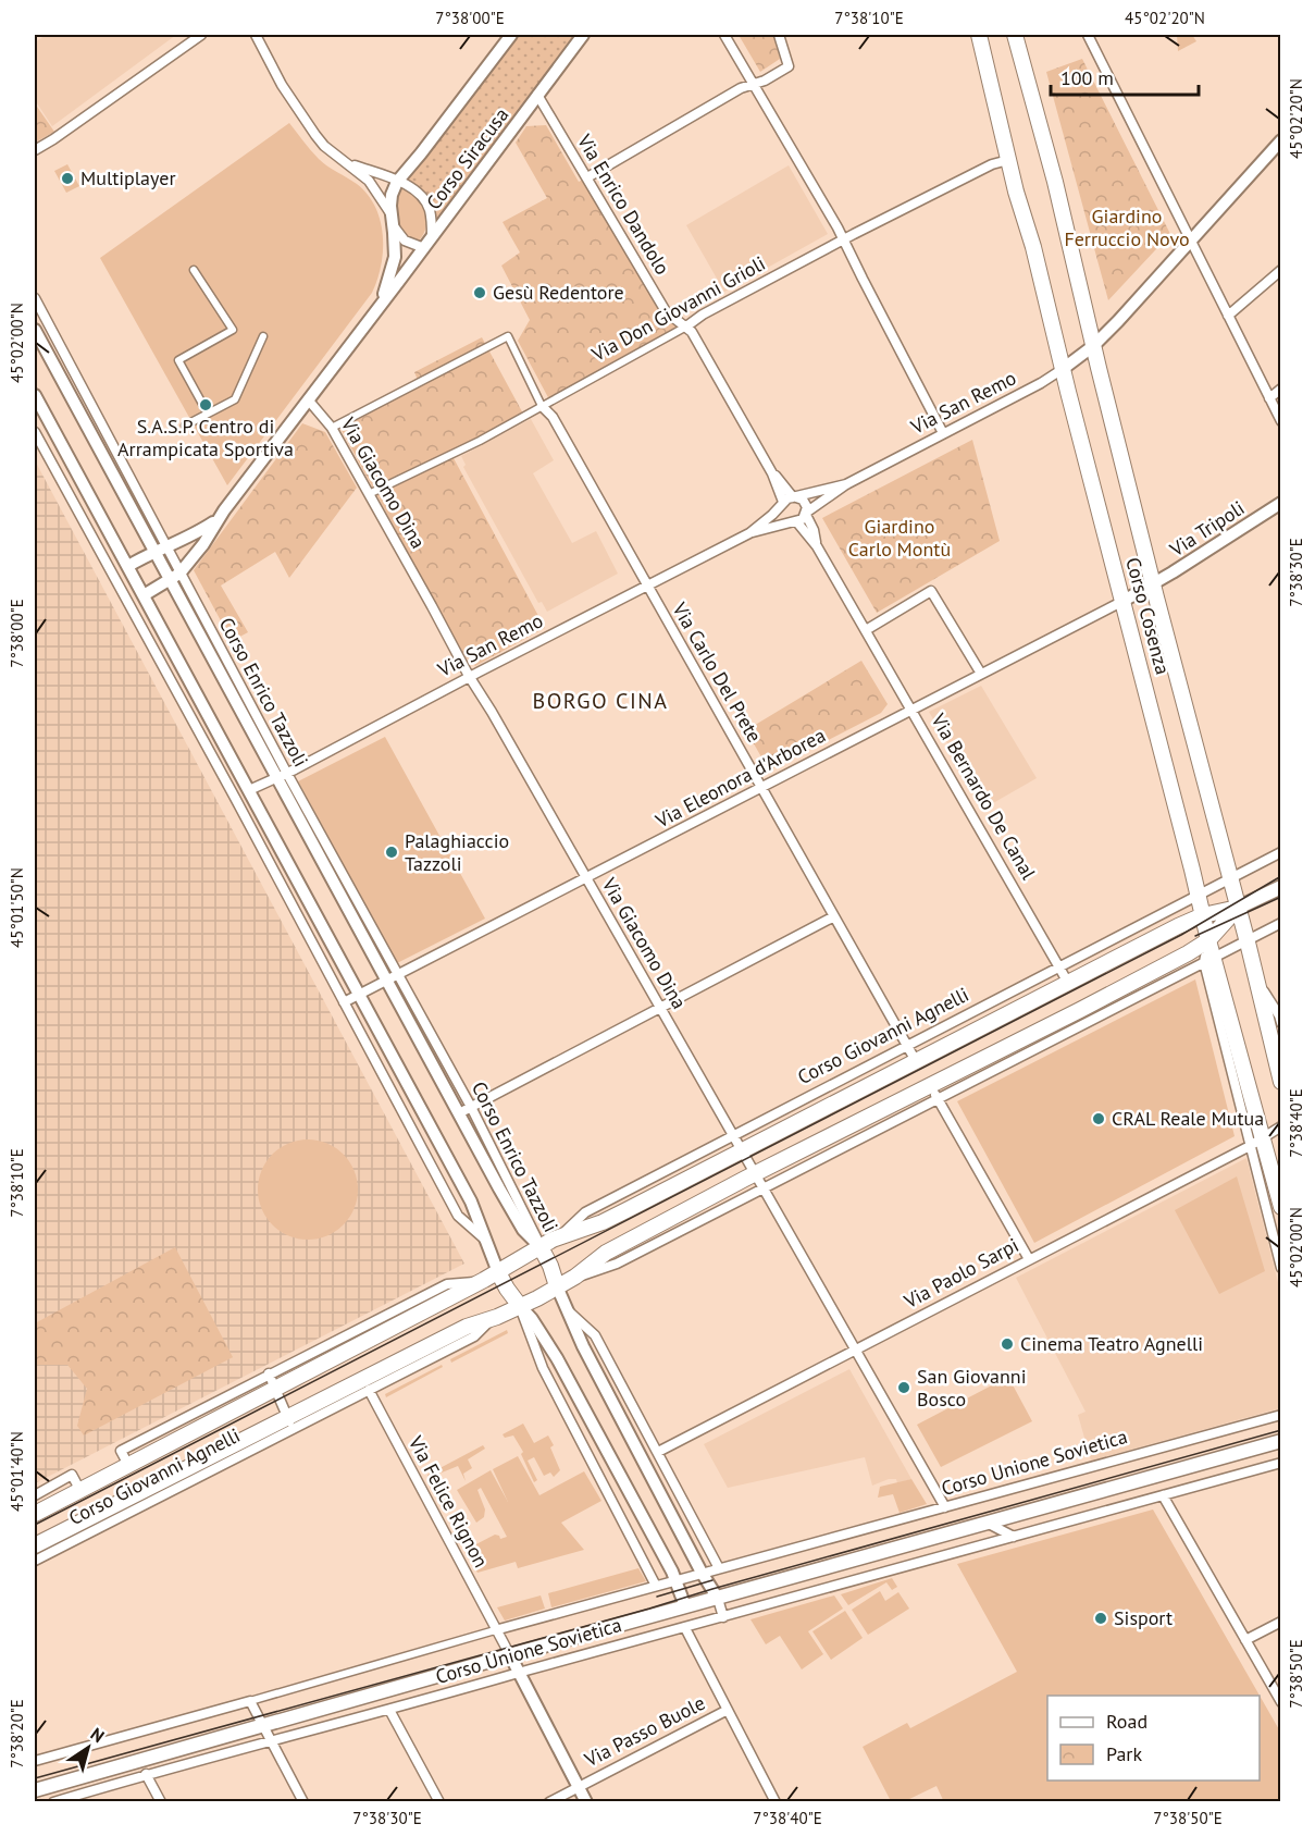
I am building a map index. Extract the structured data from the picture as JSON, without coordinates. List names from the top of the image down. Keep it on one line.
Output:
{"streets":{"main road":["Corso Cosenza","Corso Giovanni Agnelli","Corso Unione Sovietica"],"street":["Corso Siracusa","Via Enrico Dandolo","Via Don Giovanni Grioli","Via San Remo","Via Giacomo Dina","Via Tripoli","Via Carlo Del Prete","Corso Enrico Tazzoli","Via Eleonora d'Arborea","Via Bernardo De Canal","Via Paolo Sarpi","Via Felice Rignon","Via Passo Buole"]},"crossings":[["Corso Siracusa","Via Enrico Dandolo"],["Corso Siracusa","Via Giacomo Dina"],["Corso Siracusa","Corso Enrico Tazzoli"],["Via Enrico Dandolo","Via Don Giovanni Grioli"],["Via Don Giovanni Grioli","Via Giacomo Dina"],["Via Don Giovanni Grioli","Corso Cosenza"],["Via Don Giovanni Grioli","Via Carlo Del Prete"],["Via San Remo","Via Giacomo Dina"],["Via San Remo","Corso Cosenza"],["Via San Remo","Via Carlo Del Prete"],["Via San Remo","Corso Enrico Tazzoli"],["Via San Remo","Via Bernardo De Canal"],["Via Giacomo Dina","Via Eleonora d'Arborea"],["Via Giacomo Dina","Corso Giovanni Agnelli"],["Via Giacomo Dina","Via Paolo Sarpi"],["Via Giacomo Dina","Corso Unione Sovietica"],["Via Tripoli","Corso Cosenza"],["Via Tripoli","Via Eleonora d'Arborea"],["Corso Cosenza","Via Eleonora d'Arborea"],["Corso Cosenza","Corso Giovanni Agnelli"],["Corso Cosenza","Via Paolo Sarpi"],["Via Carlo Del Prete","Via Eleonora d'Arborea"],["Via Carlo Del Prete","Corso Giovanni Agnelli"],["Corso Enrico Tazzoli","Via Eleonora d'Arborea"],["Corso Enrico Tazzoli","Corso Giovanni Agnelli"],["Via Eleonora d'Arborea","Via Bernardo De Canal"],["Via Bernardo De Canal","Corso Giovanni Agnelli"],["Corso Giovanni Agnelli","Via Felice Rignon"],["Corso Unione Sovietica","Via Felice Rignon"],["Corso Unione Sovietica","Via Passo Buole"]],"districts":["BORGO CINA"],"parks":["Giardino Ferruccio Novo","Giardino Carlo Montù"],"places":["Multiplayer","Gesù Redentore","S.A.S.P. Centro di Arrampicata Sportiva","Palaghiaccio Tazzoli","CRAL Reale Mutua","Cinema Teatro Agnelli","San Giovanni Bosco","Sisport"],"legend":["Road","Park"],"scale_bar":"100 m","north":"top right","coordinates":["7°38'00\"E","7°38'10\"E","45°02'20\"N","45°02'00\"N","7°38'30\"E","45°01'50\"N","7°38'40\"E","45°01'40\"N","7°38'50\"E","7°38'20\"E"]}
